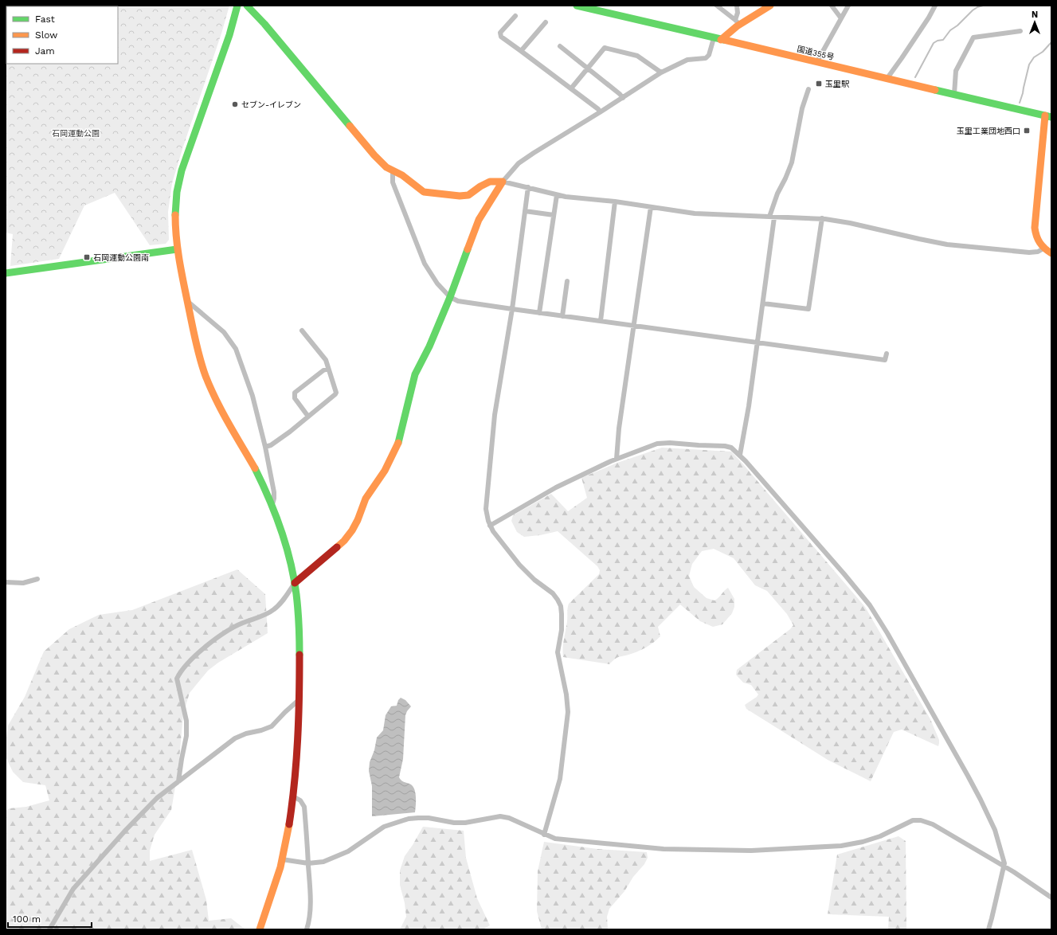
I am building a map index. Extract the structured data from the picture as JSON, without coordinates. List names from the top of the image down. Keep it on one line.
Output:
{"streets":{"main road":["国道355号"]},"parks":["石岡運動公園"],"places":{"transit":["玉里駅","玉里工業団地西口","石岡運動公園南"],"other":["セブン-イレブン"]},"legend":["Fast","Slow","Jam"],"scale_bar":"100 m","north":"top"}
